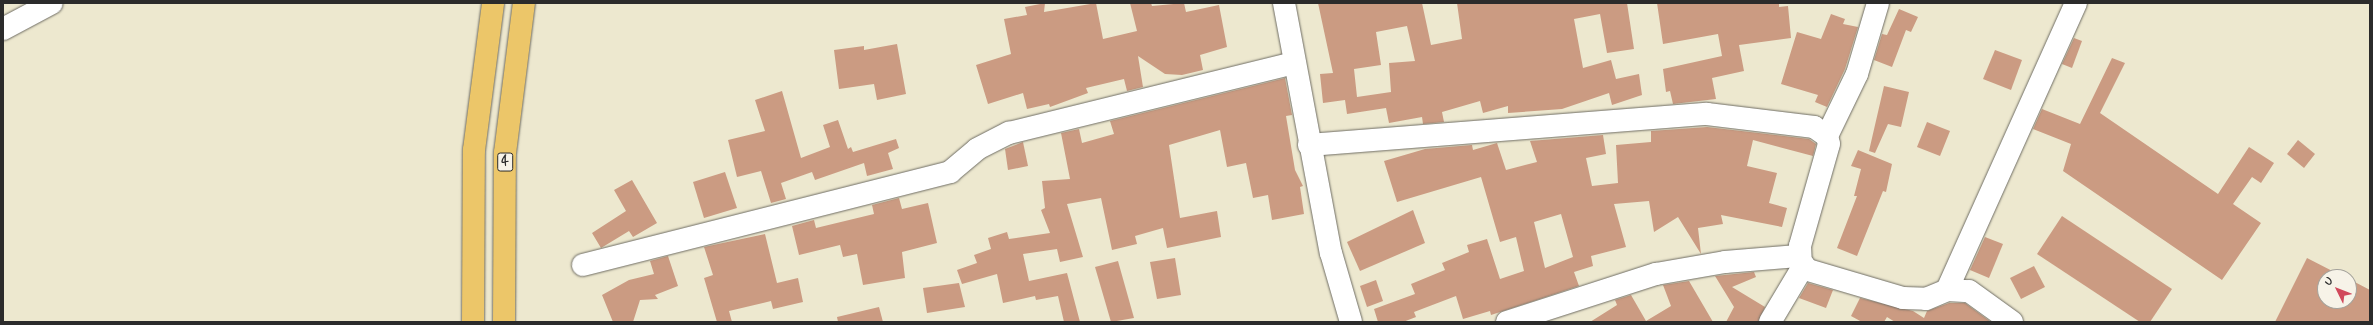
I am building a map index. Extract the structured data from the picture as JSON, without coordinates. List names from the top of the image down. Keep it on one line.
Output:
{"streets":{"highway":["4"]},"north":"top left"}
